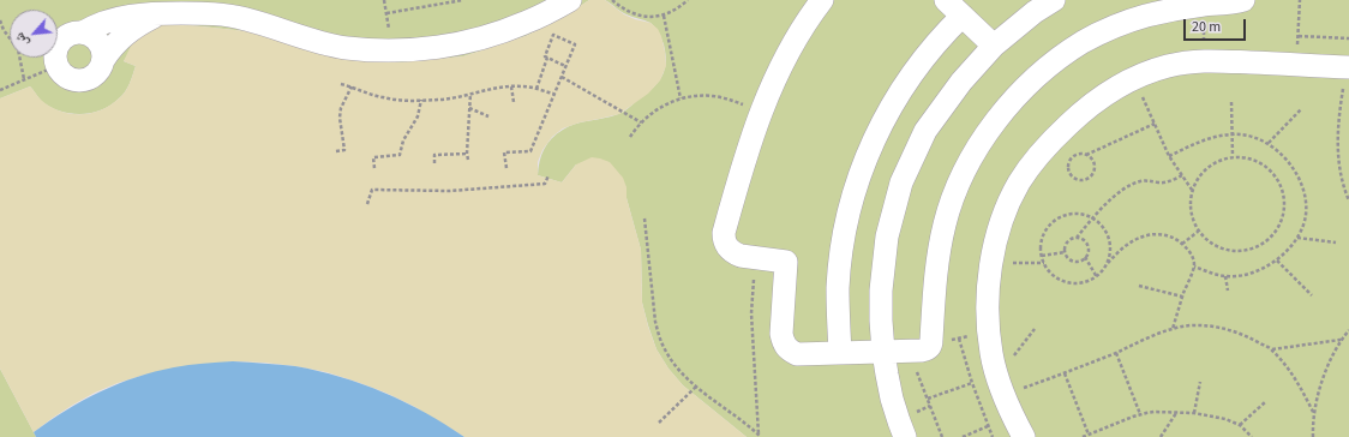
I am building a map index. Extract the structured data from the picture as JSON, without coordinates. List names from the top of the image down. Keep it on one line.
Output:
{"scale_bar":"20 m","north":"bottom left"}
